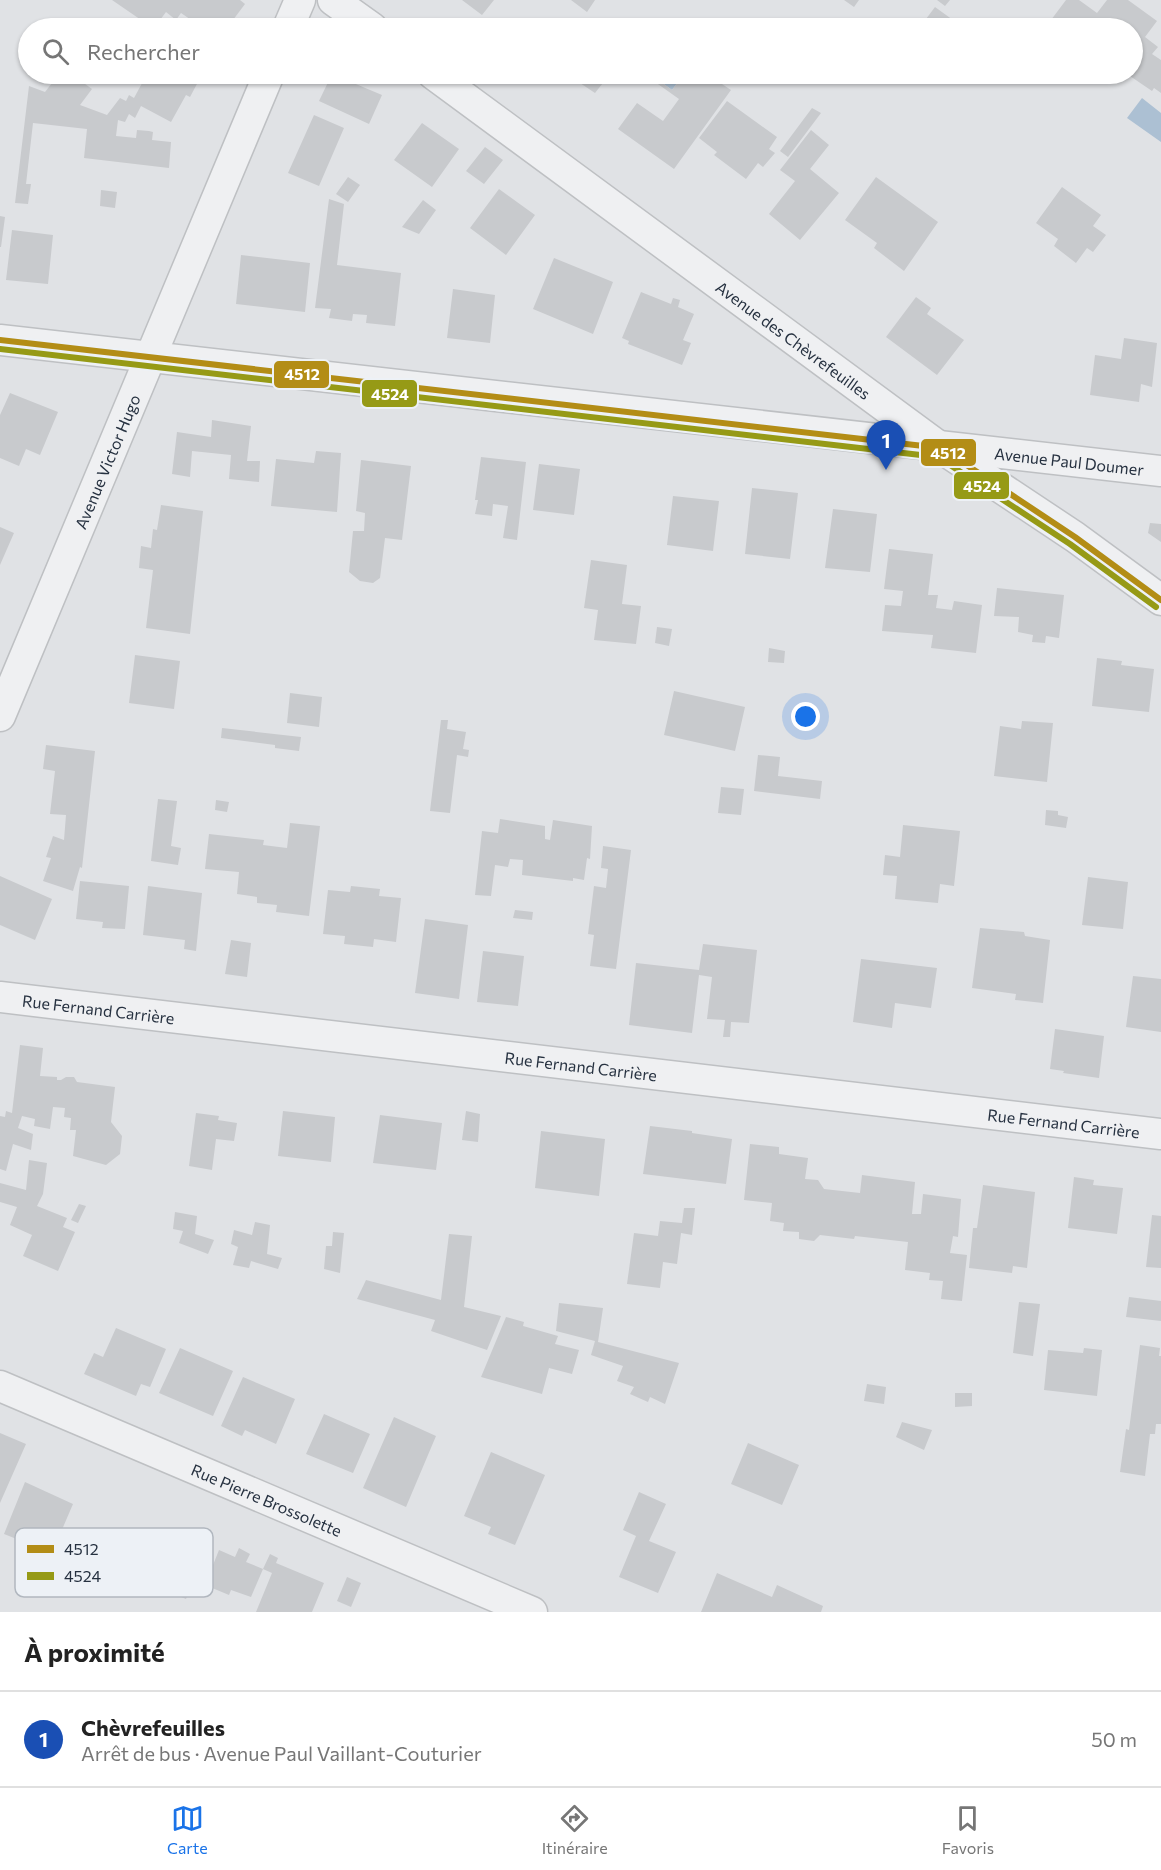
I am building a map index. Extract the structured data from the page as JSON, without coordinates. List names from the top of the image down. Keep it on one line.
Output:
{"streets":{"street":["Avenue des Chèvrefeuilles","Avenue Victor Hugo","Avenue Paul Doumer","Rue Fernand Carrière","Rue Pierre Brossolette"]},"crossings":[["Avenue des Chèvrefeuilles","Avenue Paul Doumer"],["Avenue Victor Hugo","Avenue Paul Doumer"]],"lines":["transit line 4512","transit line 4524"],"legend":["4512","4524"],"page":{"search":"Rechercher","pins":"1","heading":"À proximité","list":[{"mark":"1","name":"Chèvrefeuilles","note":"Arrêt de bus · Avenue Paul Vaillant-Couturier","value":"50 m"}],"nav":["Carte","Itinéraire","Favoris"]}}
